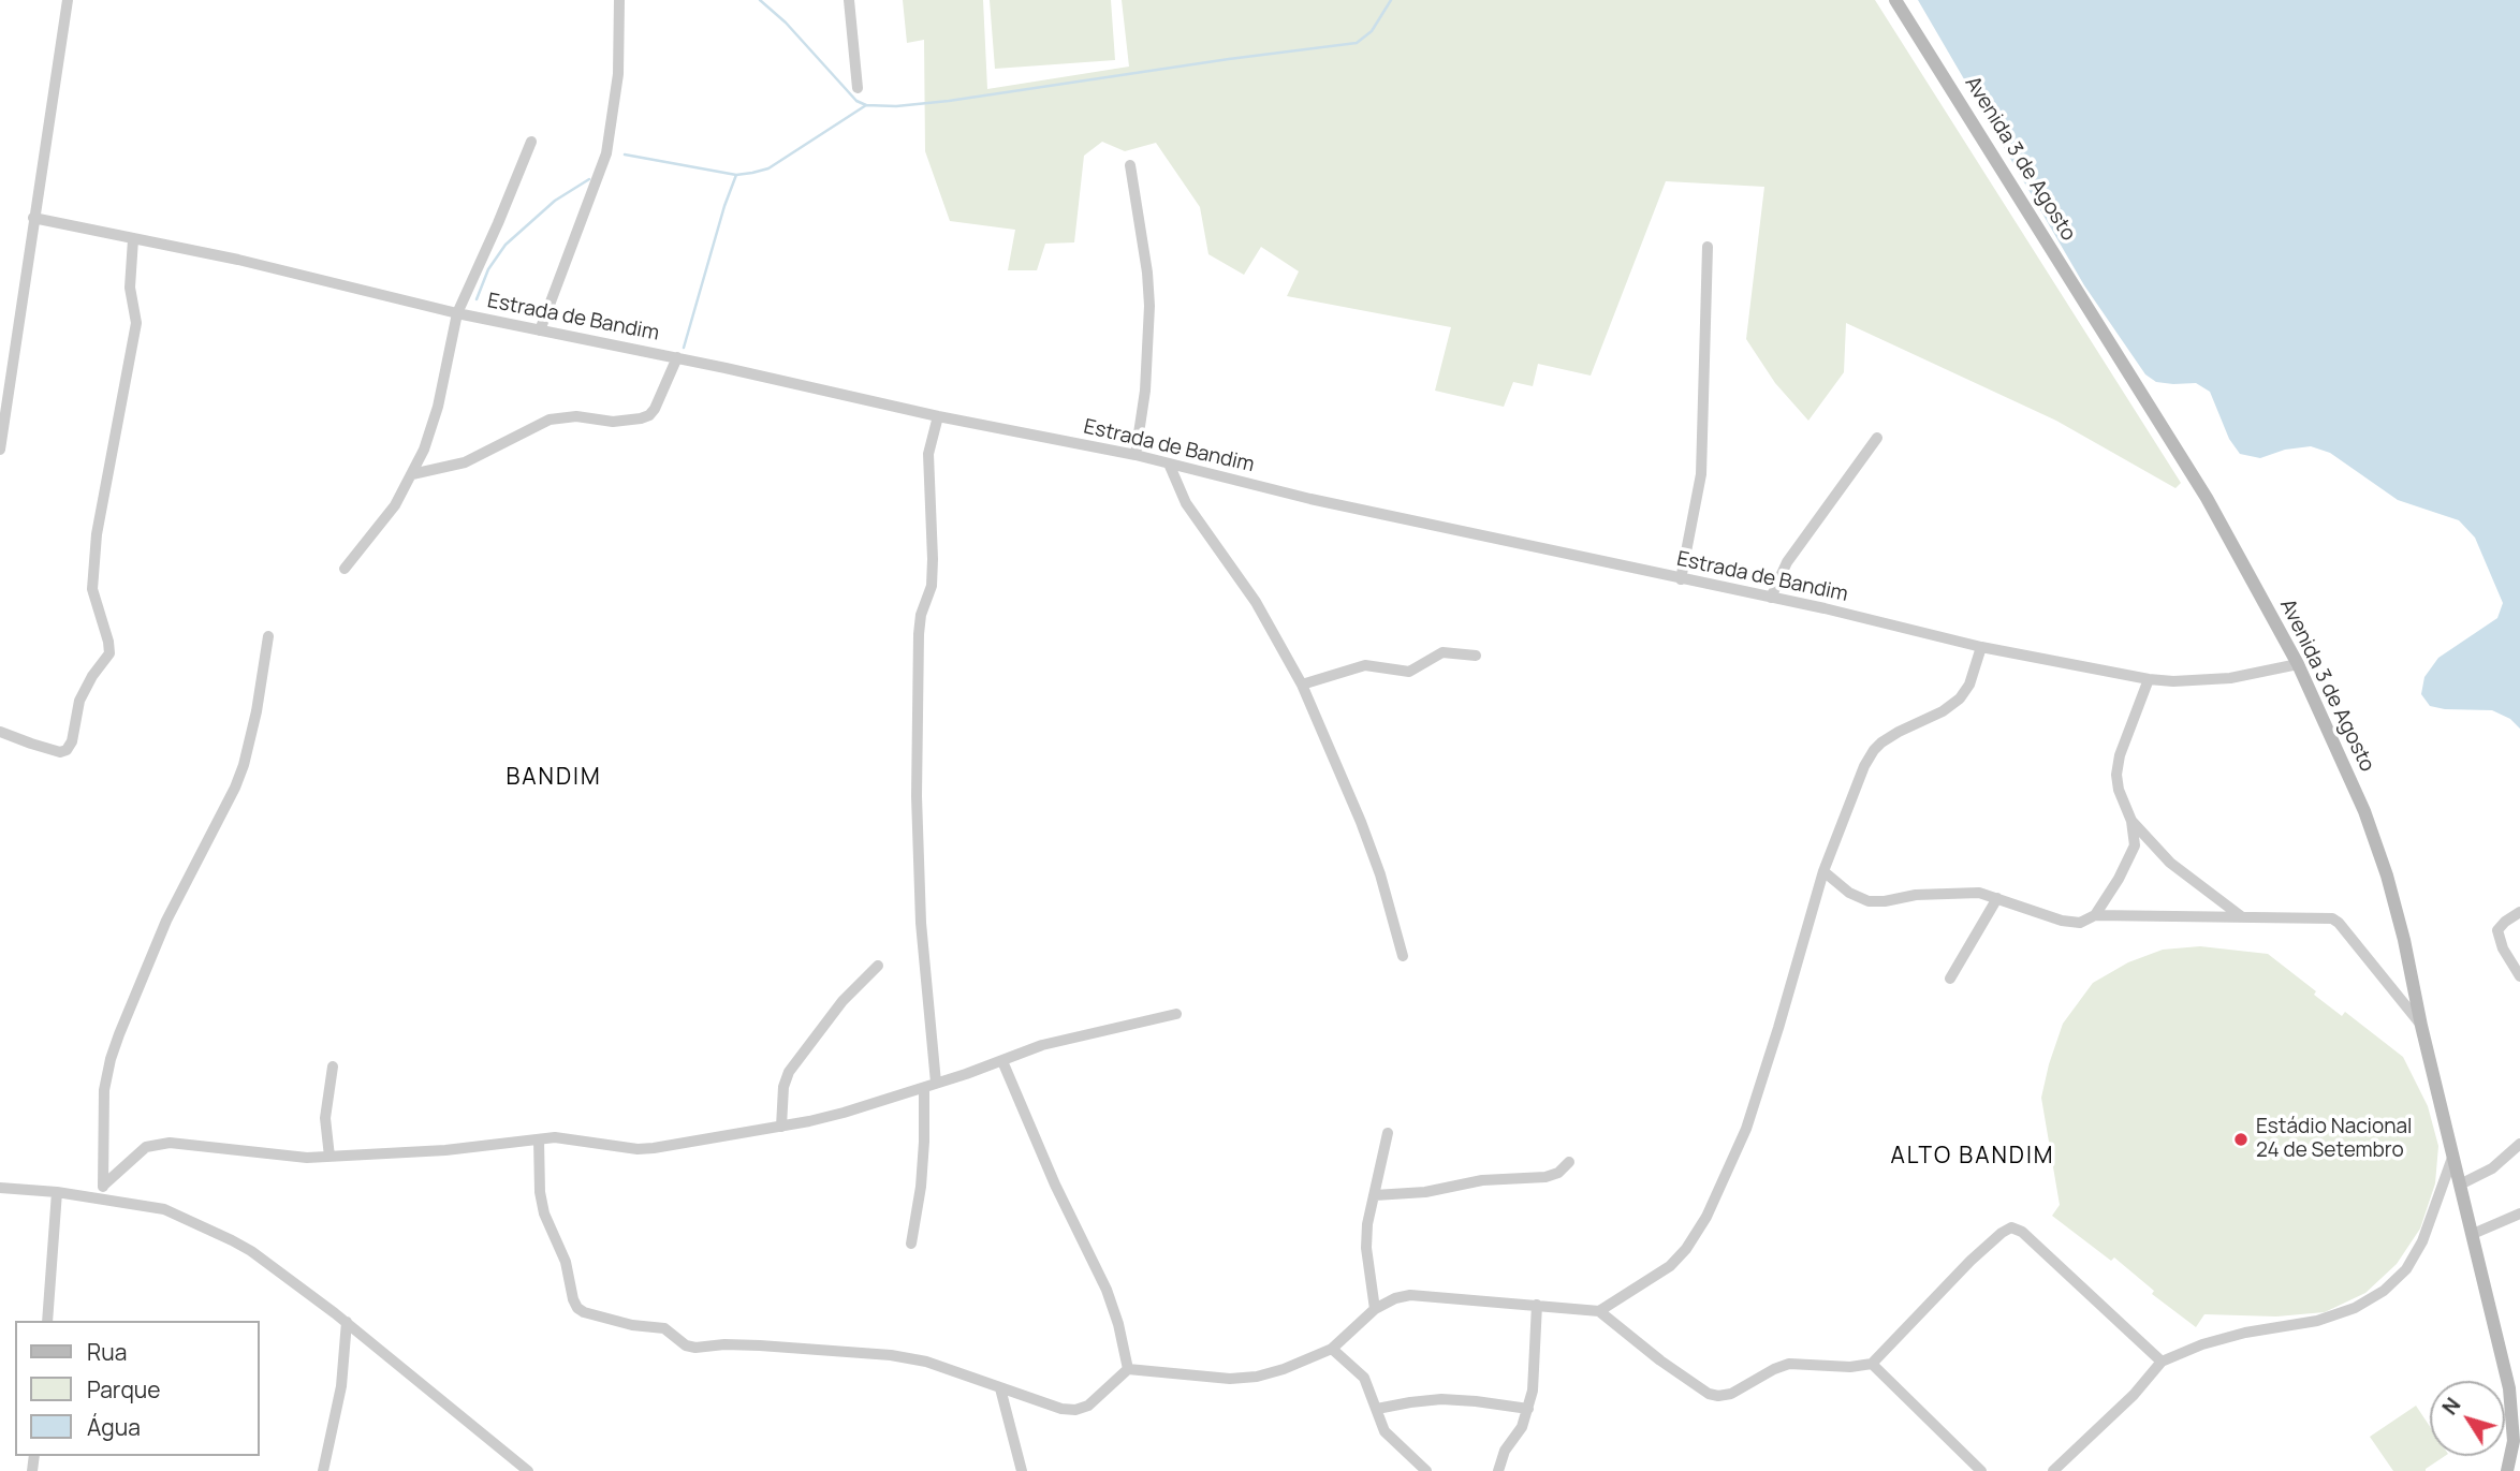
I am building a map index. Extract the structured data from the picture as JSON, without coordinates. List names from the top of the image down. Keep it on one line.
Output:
{"streets":{"street":["Avenida 3 de Agosto","Estrada de Bandim"]},"crossings":[["Avenida 3 de Agosto","Estrada de Bandim"]],"districts":["BANDIM","ALTO BANDIM"],"places":["Estádio Nacional 24 de Setembro"],"legend":["Rua","Parque","Água"],"north":"top left"}
